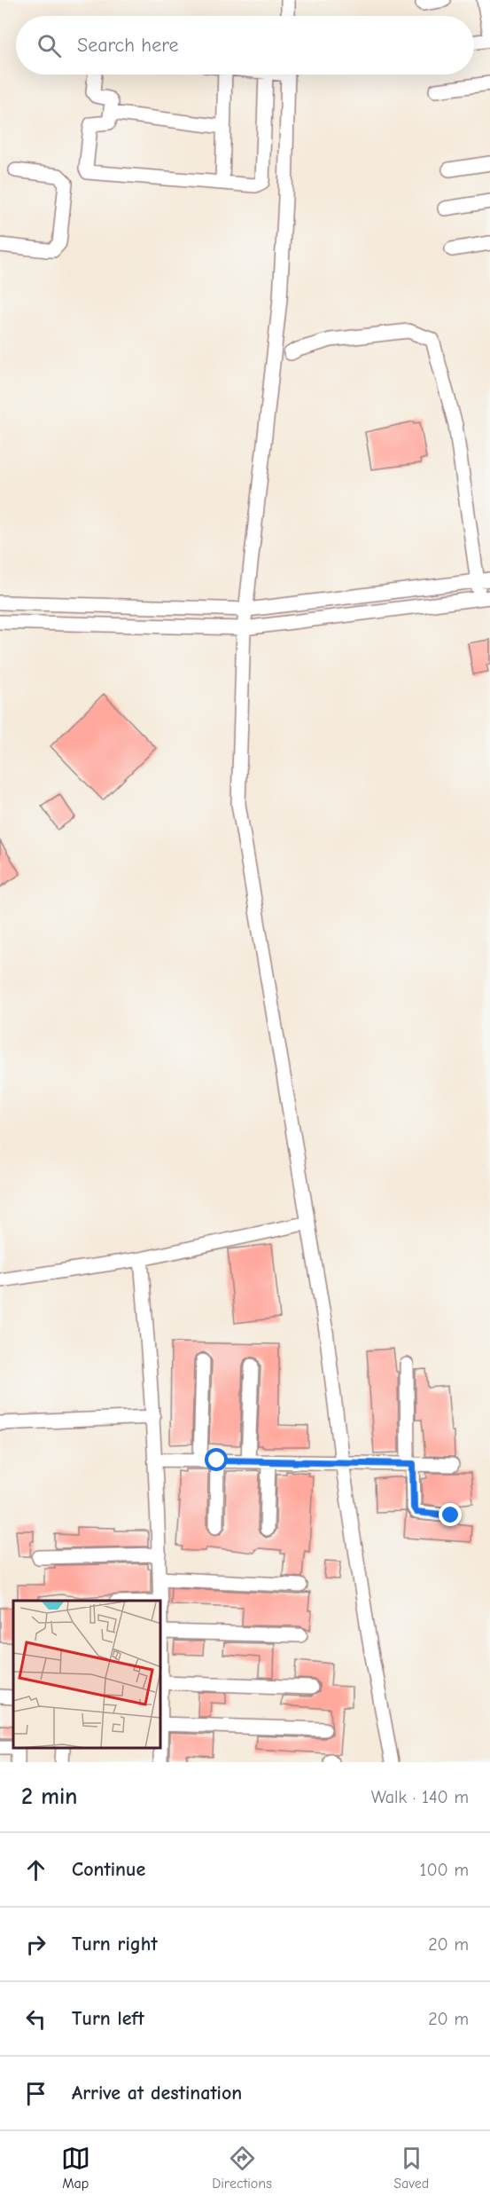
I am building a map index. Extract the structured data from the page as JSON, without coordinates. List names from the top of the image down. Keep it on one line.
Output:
{"page":{"search":"Search here","heading":["2 min","Walk · 140 m"],"list":[["Continue","100 m"],["Turn right","20 m"],["Turn left","20 m"],"Arrive at destination"],"nav":["Map","Directions","Saved"]}}
